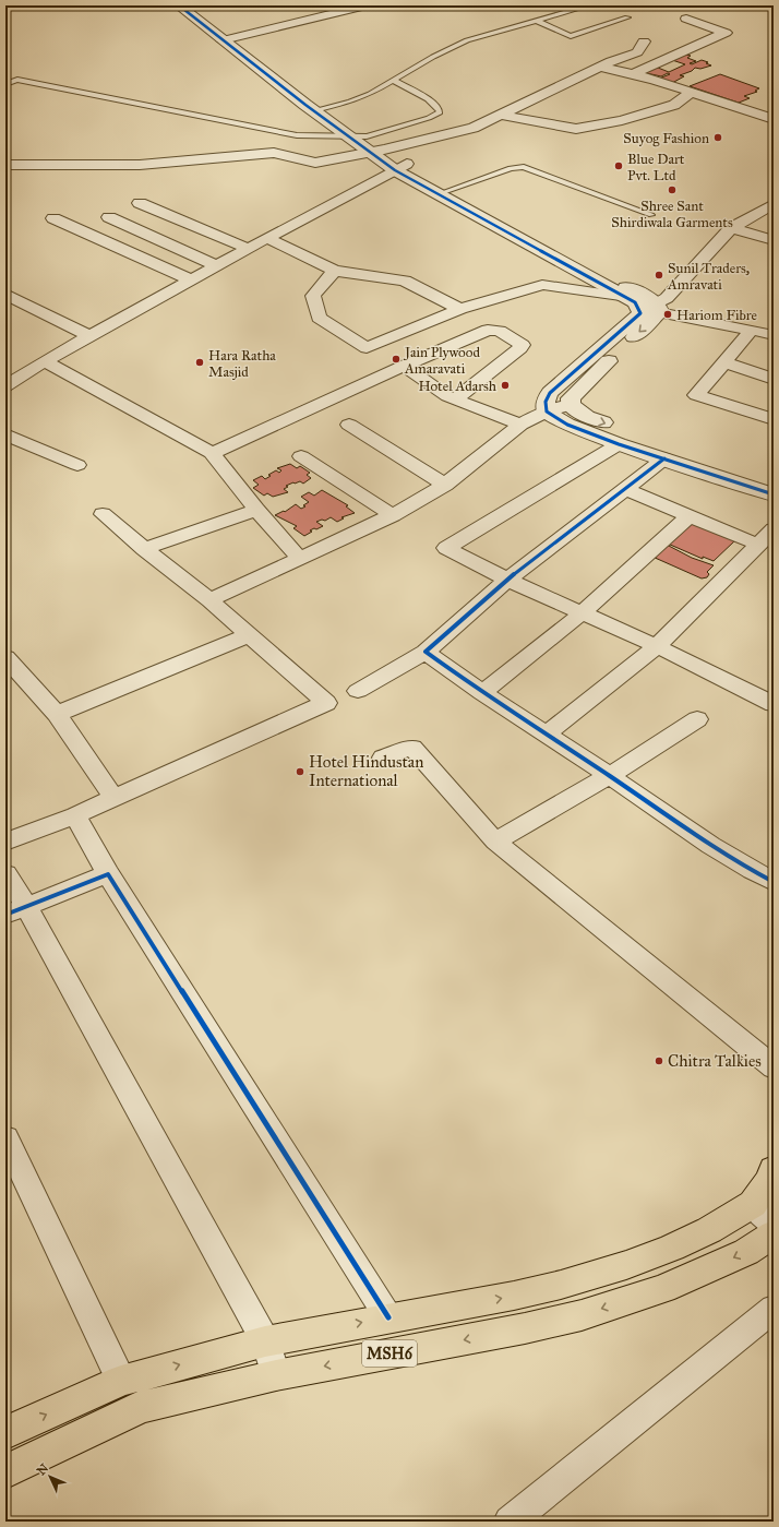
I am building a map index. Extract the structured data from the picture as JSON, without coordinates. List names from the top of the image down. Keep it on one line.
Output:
{"streets":{"main road":["MSH6"]},"places":["Suyog Fashion","Blue Dart Pvt. Ltd","Shree Sant Shirdiwala Garments","Sunil Traders, Amravati","Hariom Fibre","Jain Plywood Amaravati","Hara Ratha Masjid","Hotel Adarsh","Hotel Hindustan International","Chitra Talkies"],"north":"top left"}
